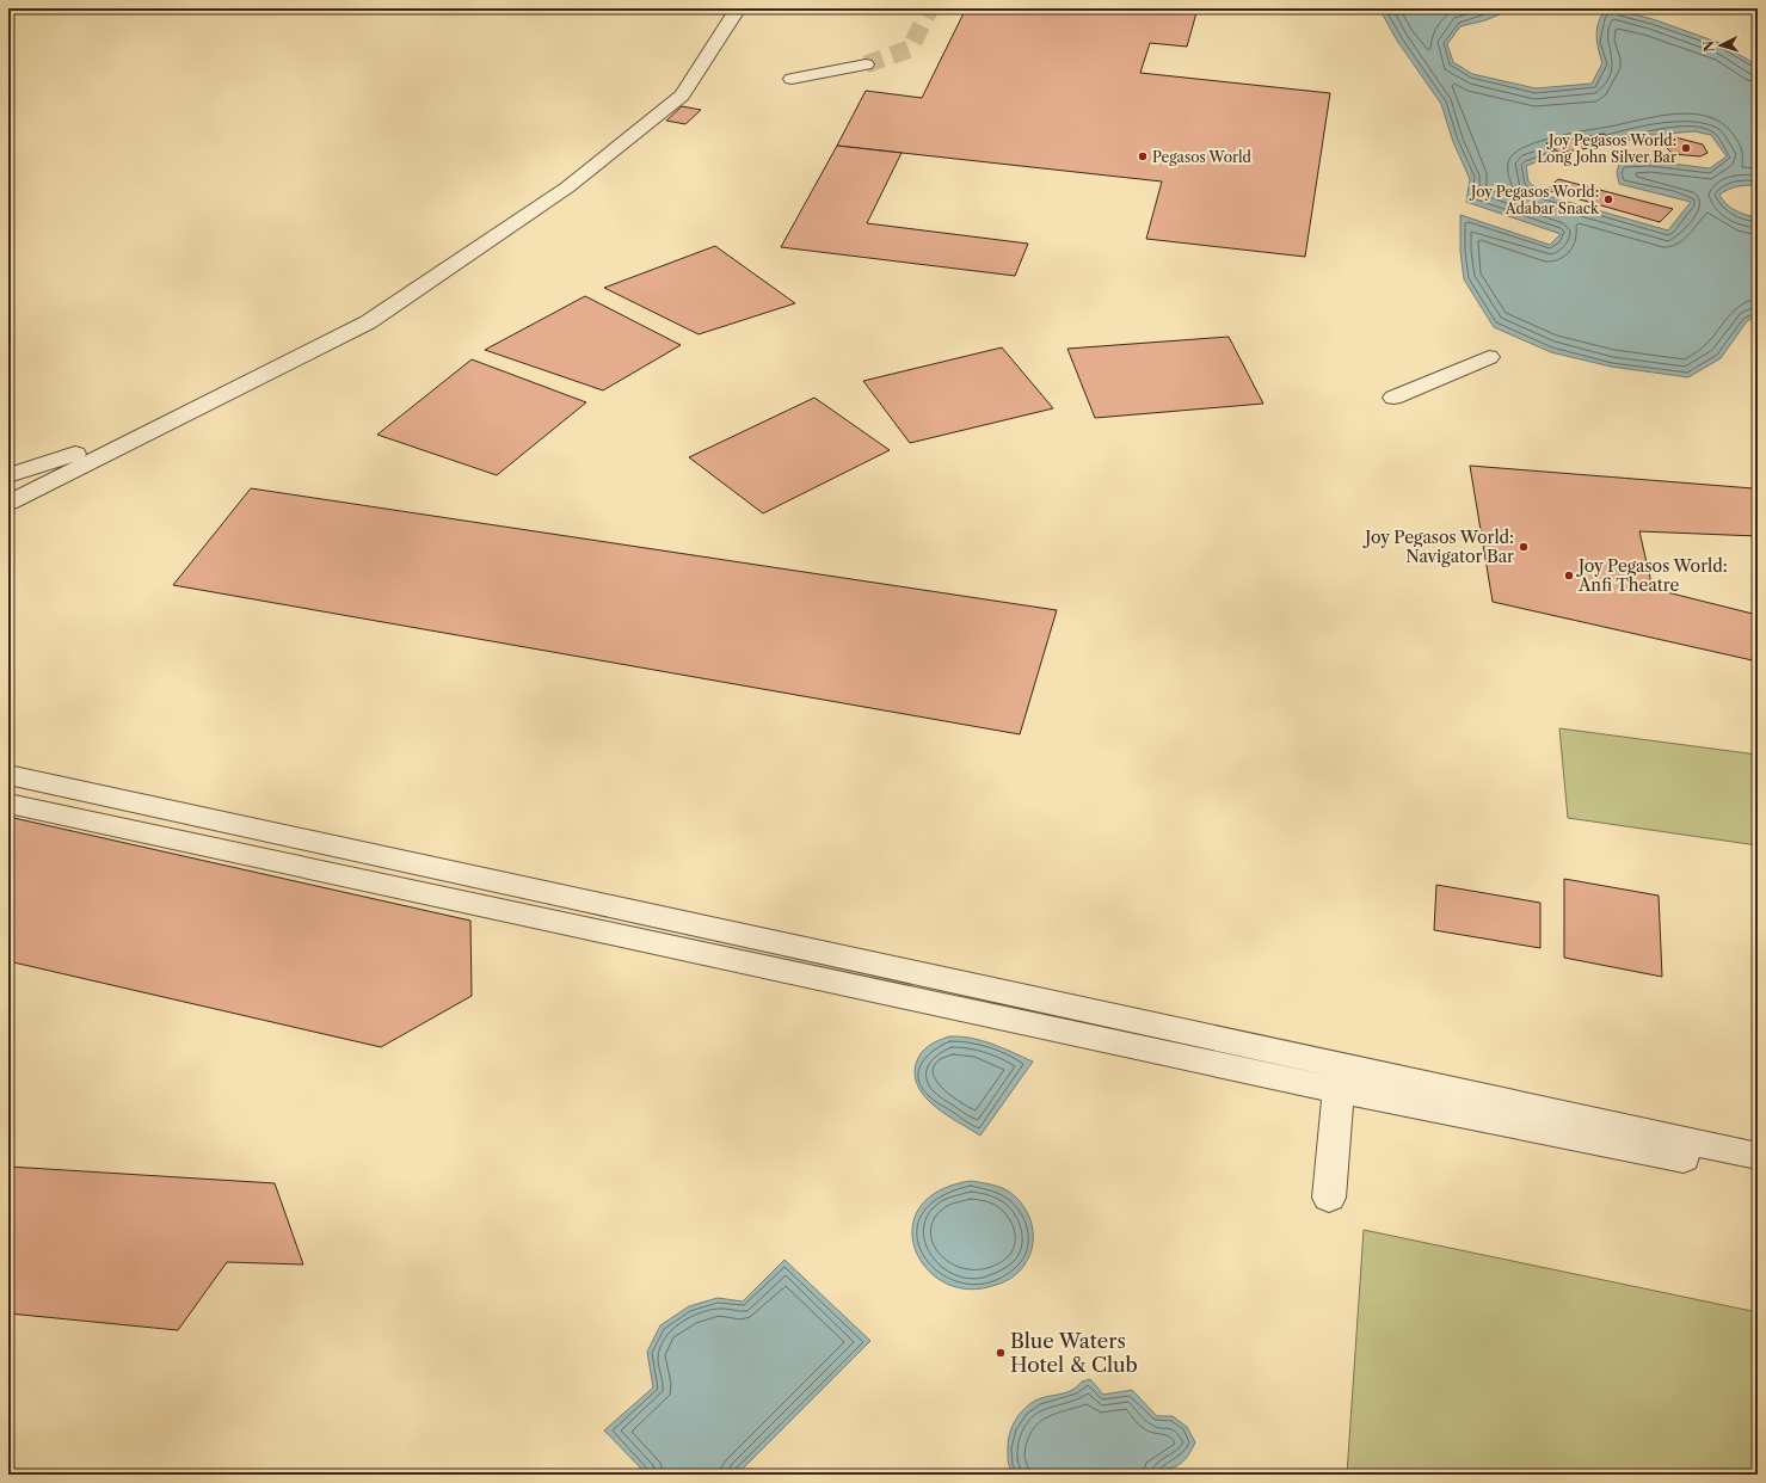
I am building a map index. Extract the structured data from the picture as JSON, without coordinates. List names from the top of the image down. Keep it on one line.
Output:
{"places":["Joy Pegasos World: Long John Silver Bar","Pegasos World","Joy Pegasos World: Adabar Snack","Joy Pegasos World: Navigator Bar","Joy Pegasos World: Anfi Theatre","Blue Waters Hotel & Club"],"north":"left"}
